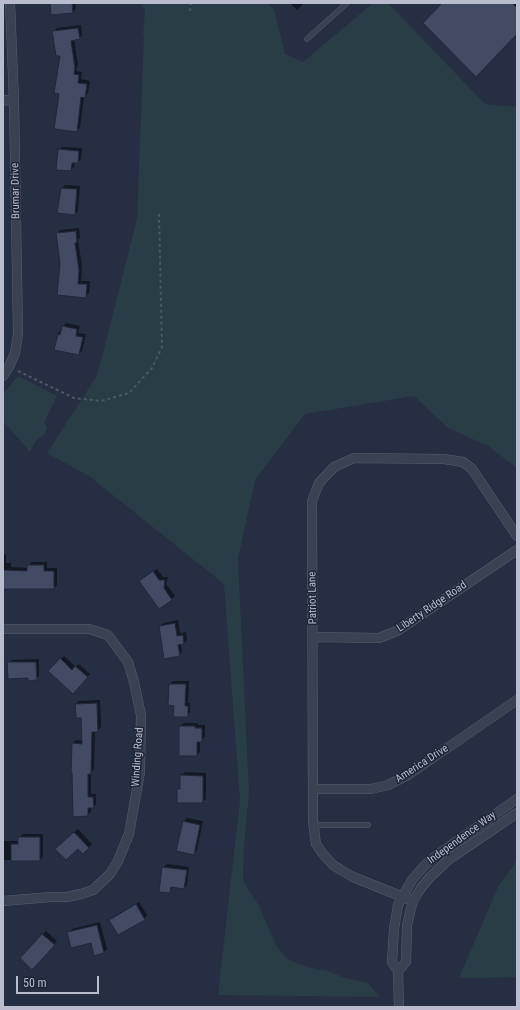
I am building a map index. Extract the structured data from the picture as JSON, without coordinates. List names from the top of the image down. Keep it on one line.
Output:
{"streets":{"street":["Brumar Drive","Patriot Lane","Liberty Ridge Road","Winding Road","America Drive","Independence Way"]},"crossings":[["Patriot Lane","Liberty Ridge Road"],["Patriot Lane","America Drive"],["Patriot Lane","Independence Way"]],"scale_bar":"50 m"}
